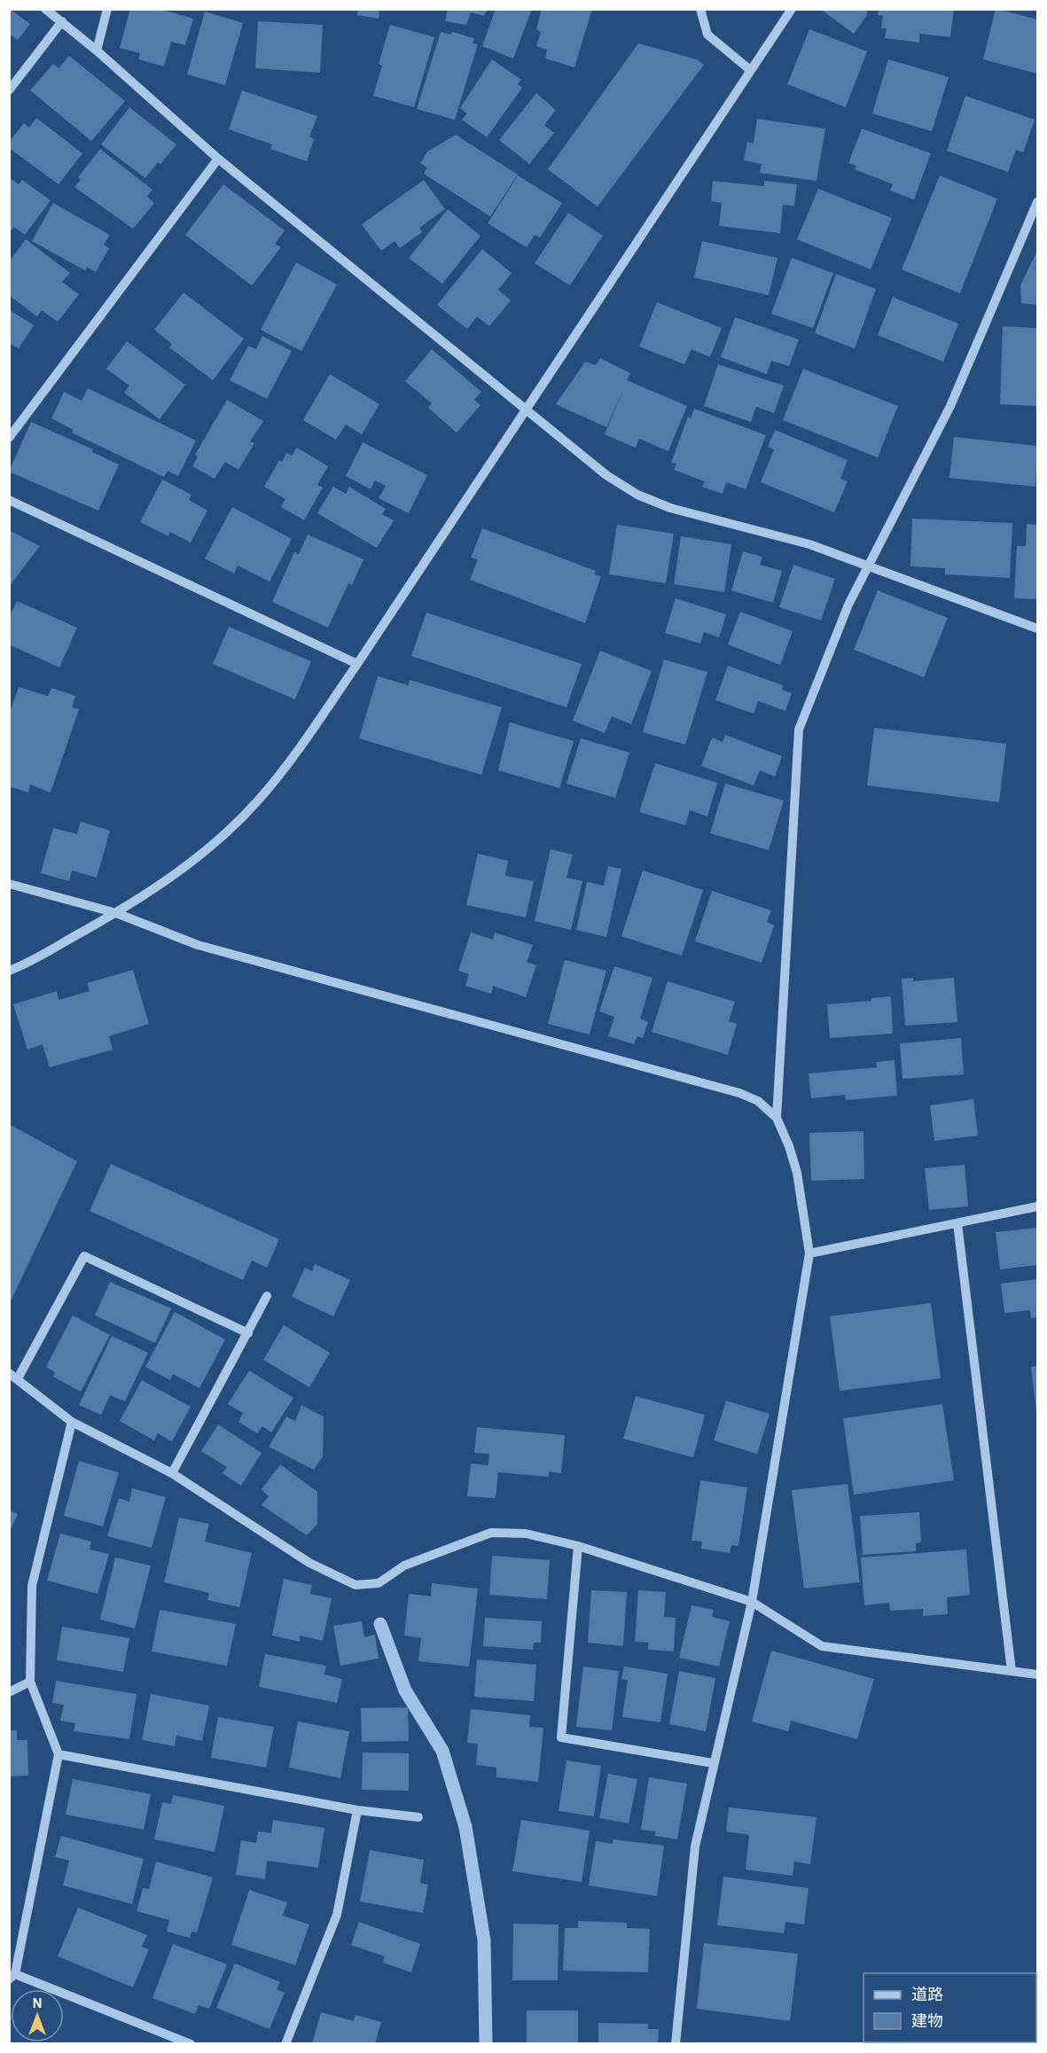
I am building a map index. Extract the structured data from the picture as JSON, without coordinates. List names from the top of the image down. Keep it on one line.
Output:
{"legend":["道路","建物"],"north":"top"}
